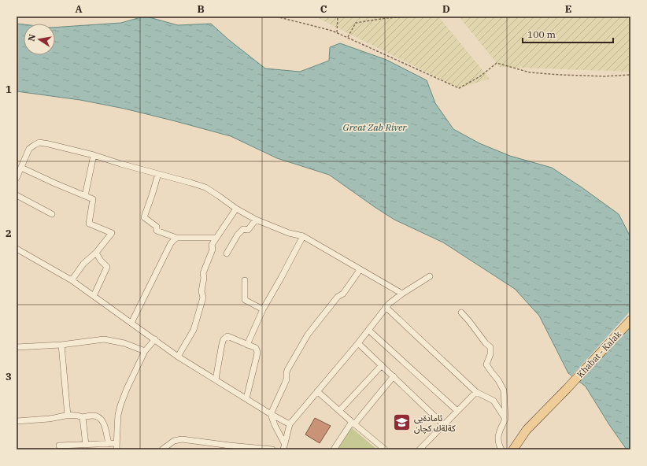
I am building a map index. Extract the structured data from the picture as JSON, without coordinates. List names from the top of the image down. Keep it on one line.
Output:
{"streets":{"main road":["Khabat - Kalak"]},"water":["Great Zab River"],"places":{"school or university":["ئامادةيى كةلةك كچان"]},"scale_bar":"100 m","north":"left","grid":{"columns":["A","B","C","D","E"],"rows":["1","2","3"]}}
